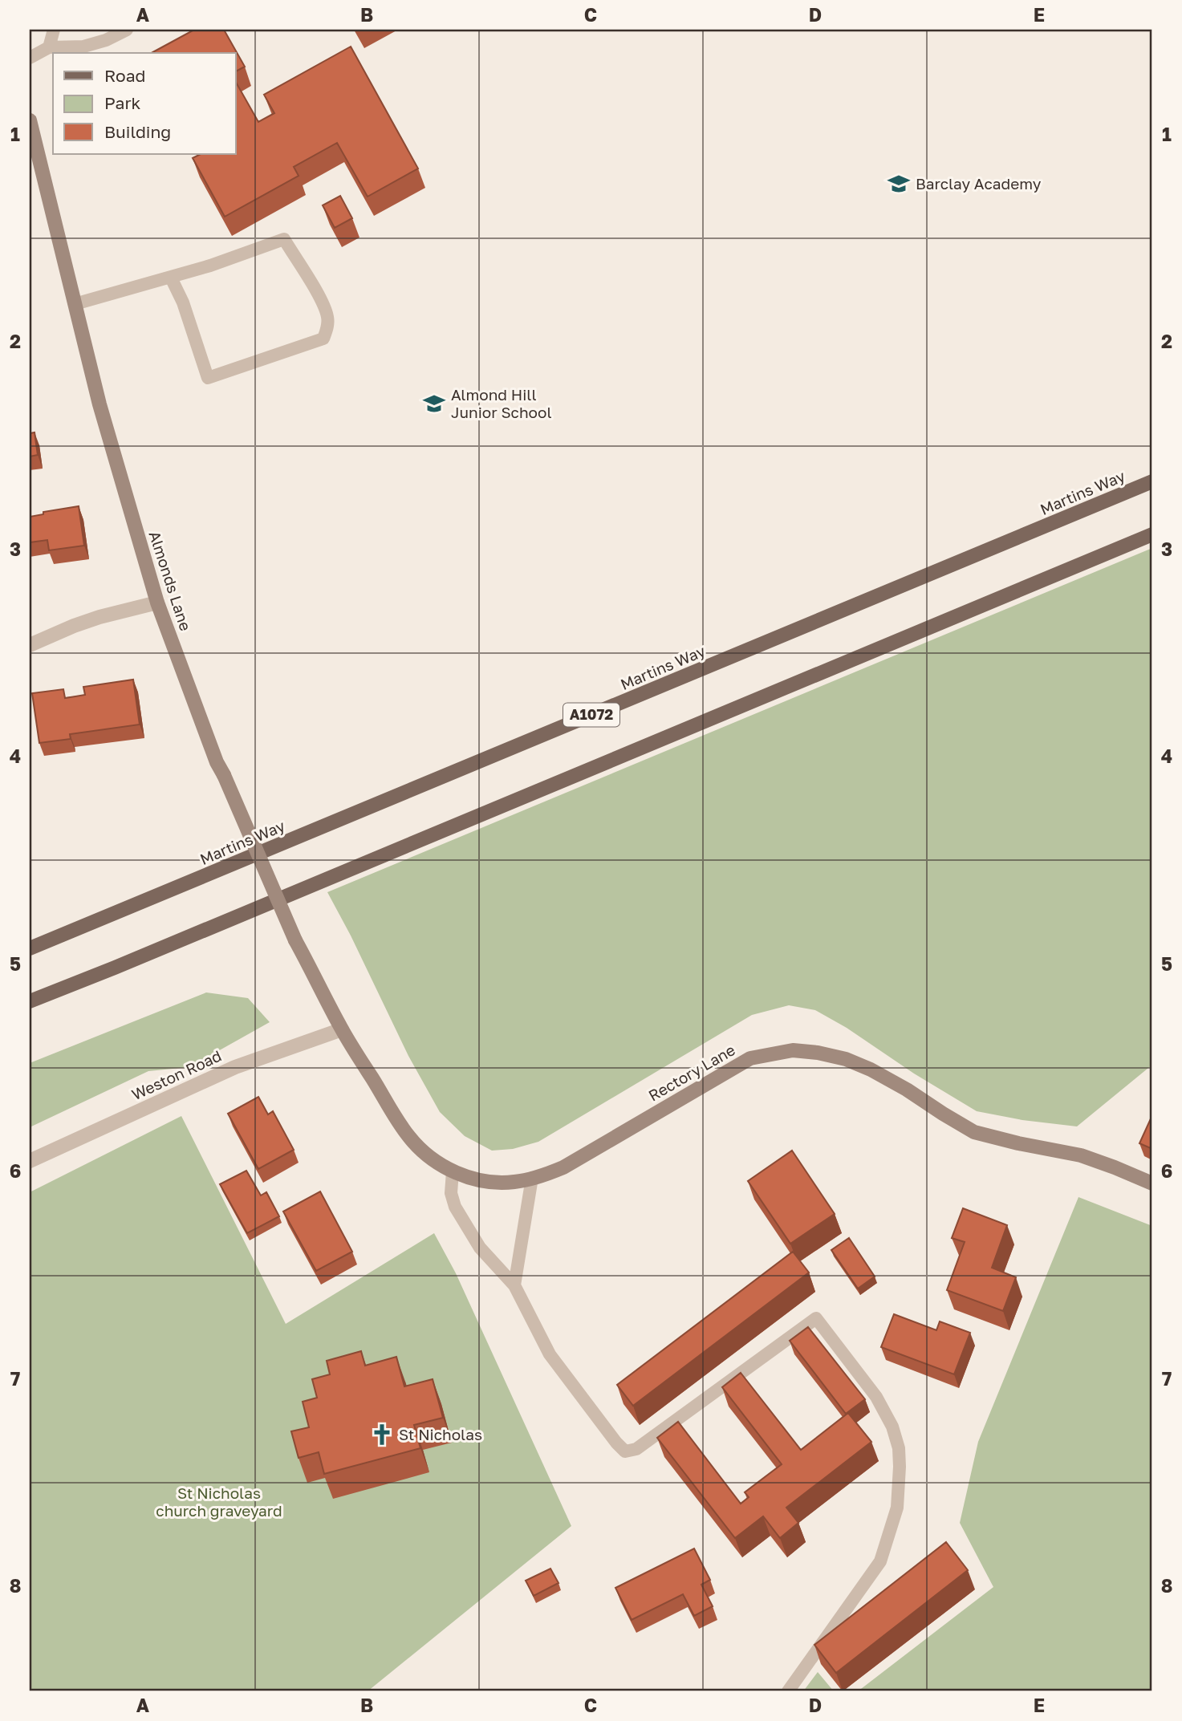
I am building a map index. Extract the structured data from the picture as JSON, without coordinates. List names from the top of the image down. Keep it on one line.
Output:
{"streets":{"main road":["Martins Way","A1072"],"street":["Almonds Lane","Rectory Lane","Weston Road"]},"crossings":[["Almonds Lane","Rectory Lane"],["Almonds Lane","Weston Road"],["Rectory Lane","Weston Road"]],"parks":["St Nicholas church graveyard"],"places":{"school or university":["Barclay Academy","Almond Hill Junior School"],"church":["St Nicholas"]},"legend":["Road","Park","Building"],"grid":{"columns":["A","B","C","D","E"],"rows":["1","2","3","4","5","6","7","8"]}}
